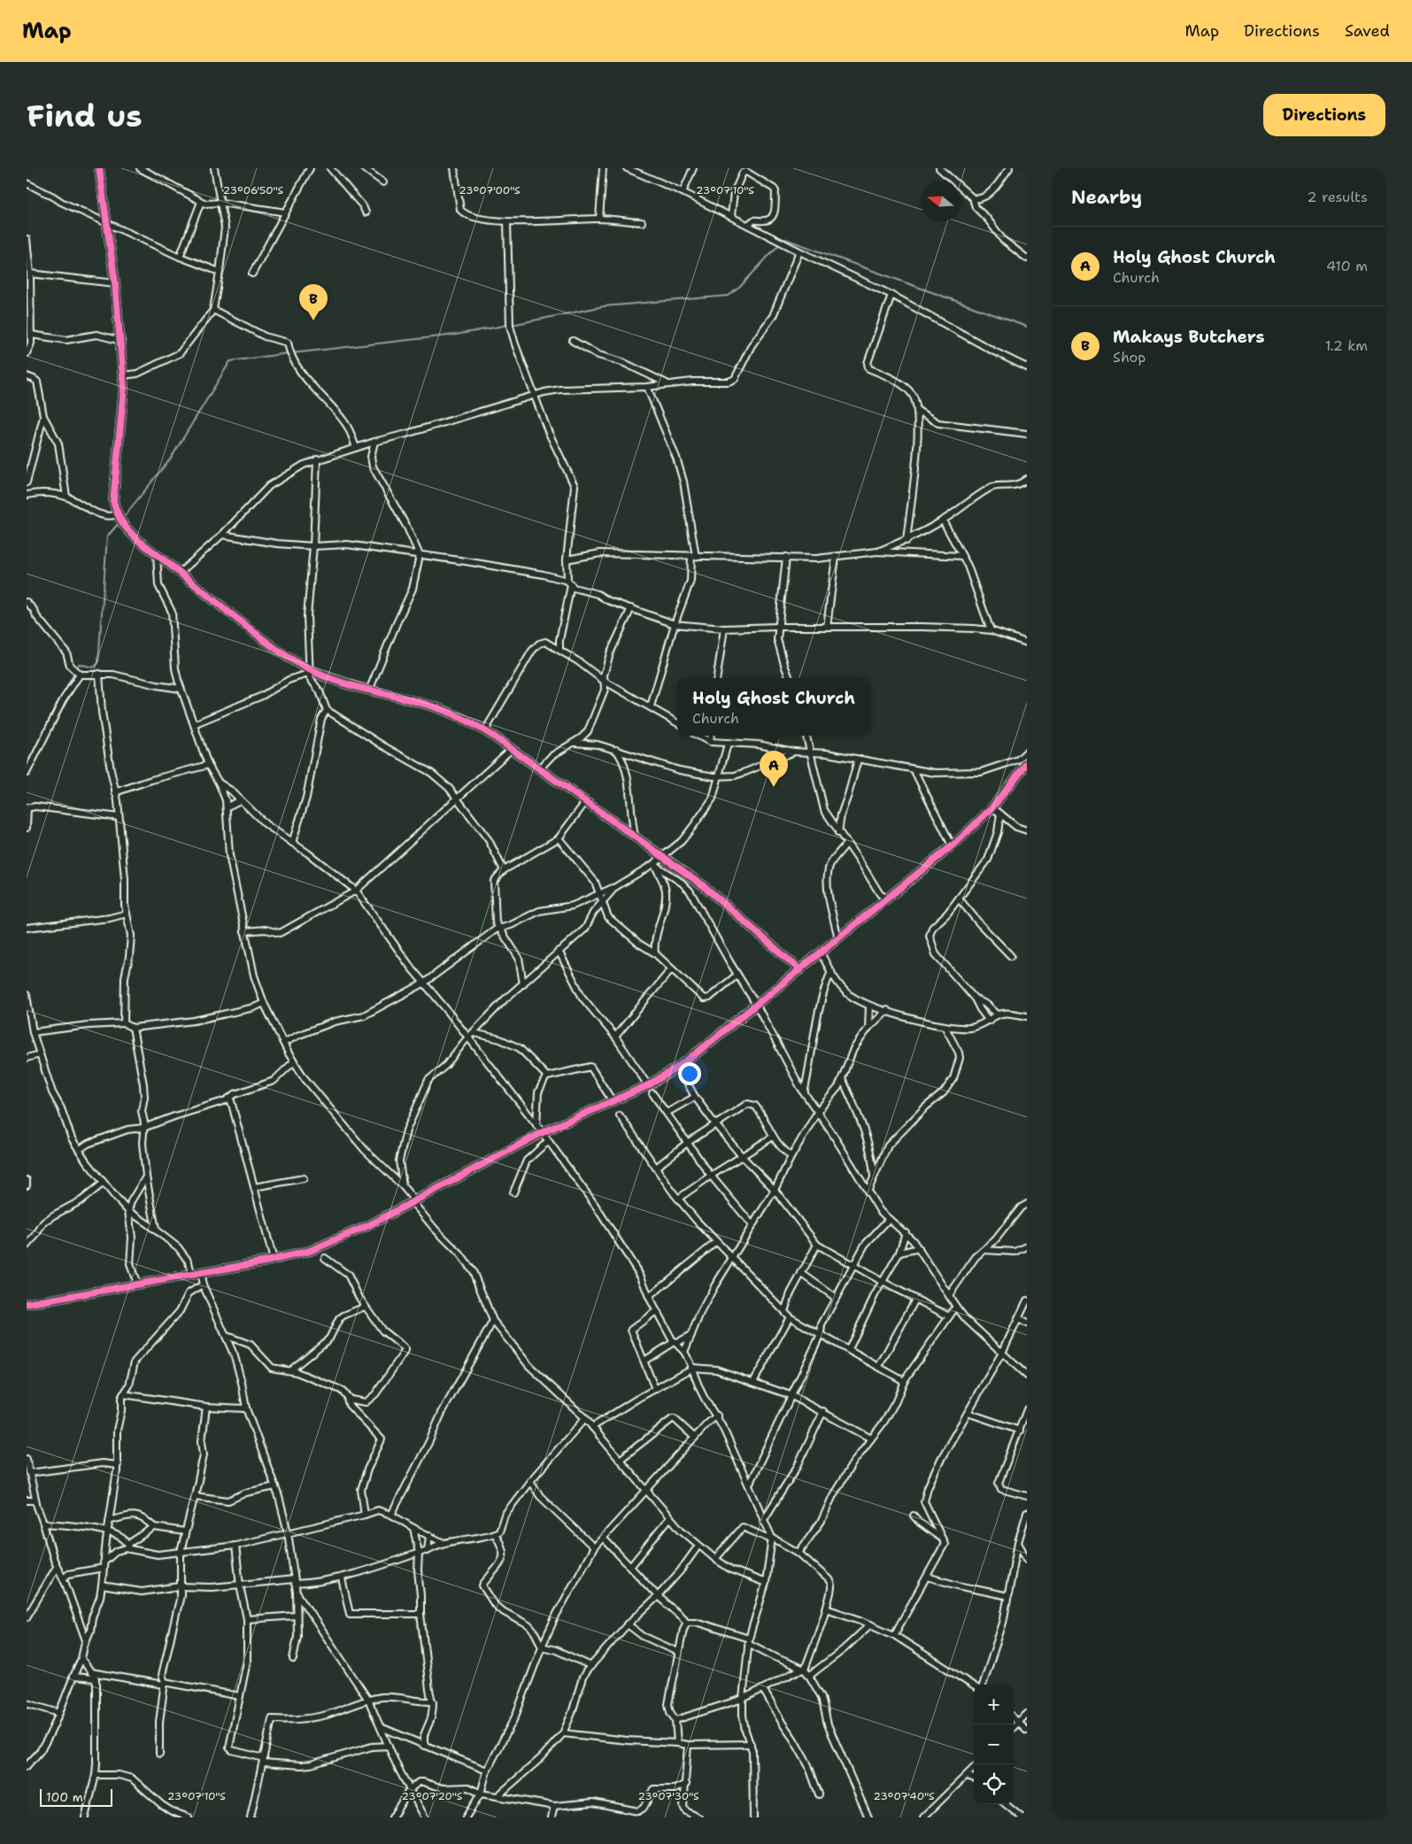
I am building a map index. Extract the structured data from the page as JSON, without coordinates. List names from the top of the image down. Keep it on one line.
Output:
{"scale_bar":"100 m","north":"left","page":{"header":"Map","nav":["Map","Directions","Saved"],"buttons":"Directions","title":"Find us","heading":["Nearby","2 results"],"list":[{"mark":"A","name":"Holy Ghost Church","note":"Church","value":"410 m"},{"mark":"B","name":"Makays Butchers","note":"Shop","value":"1.2 km"}],"pins":["B","A"],"popup":["Holy Ghost Church","Church"],"map_buttons":["+","−"],"scale":"100 m"},"coordinates":["23°06'50\"S","23°07'00\"S","23°07'10\"S","23°07'20\"S","23°07'30\"S","23°07'40\"S"]}
